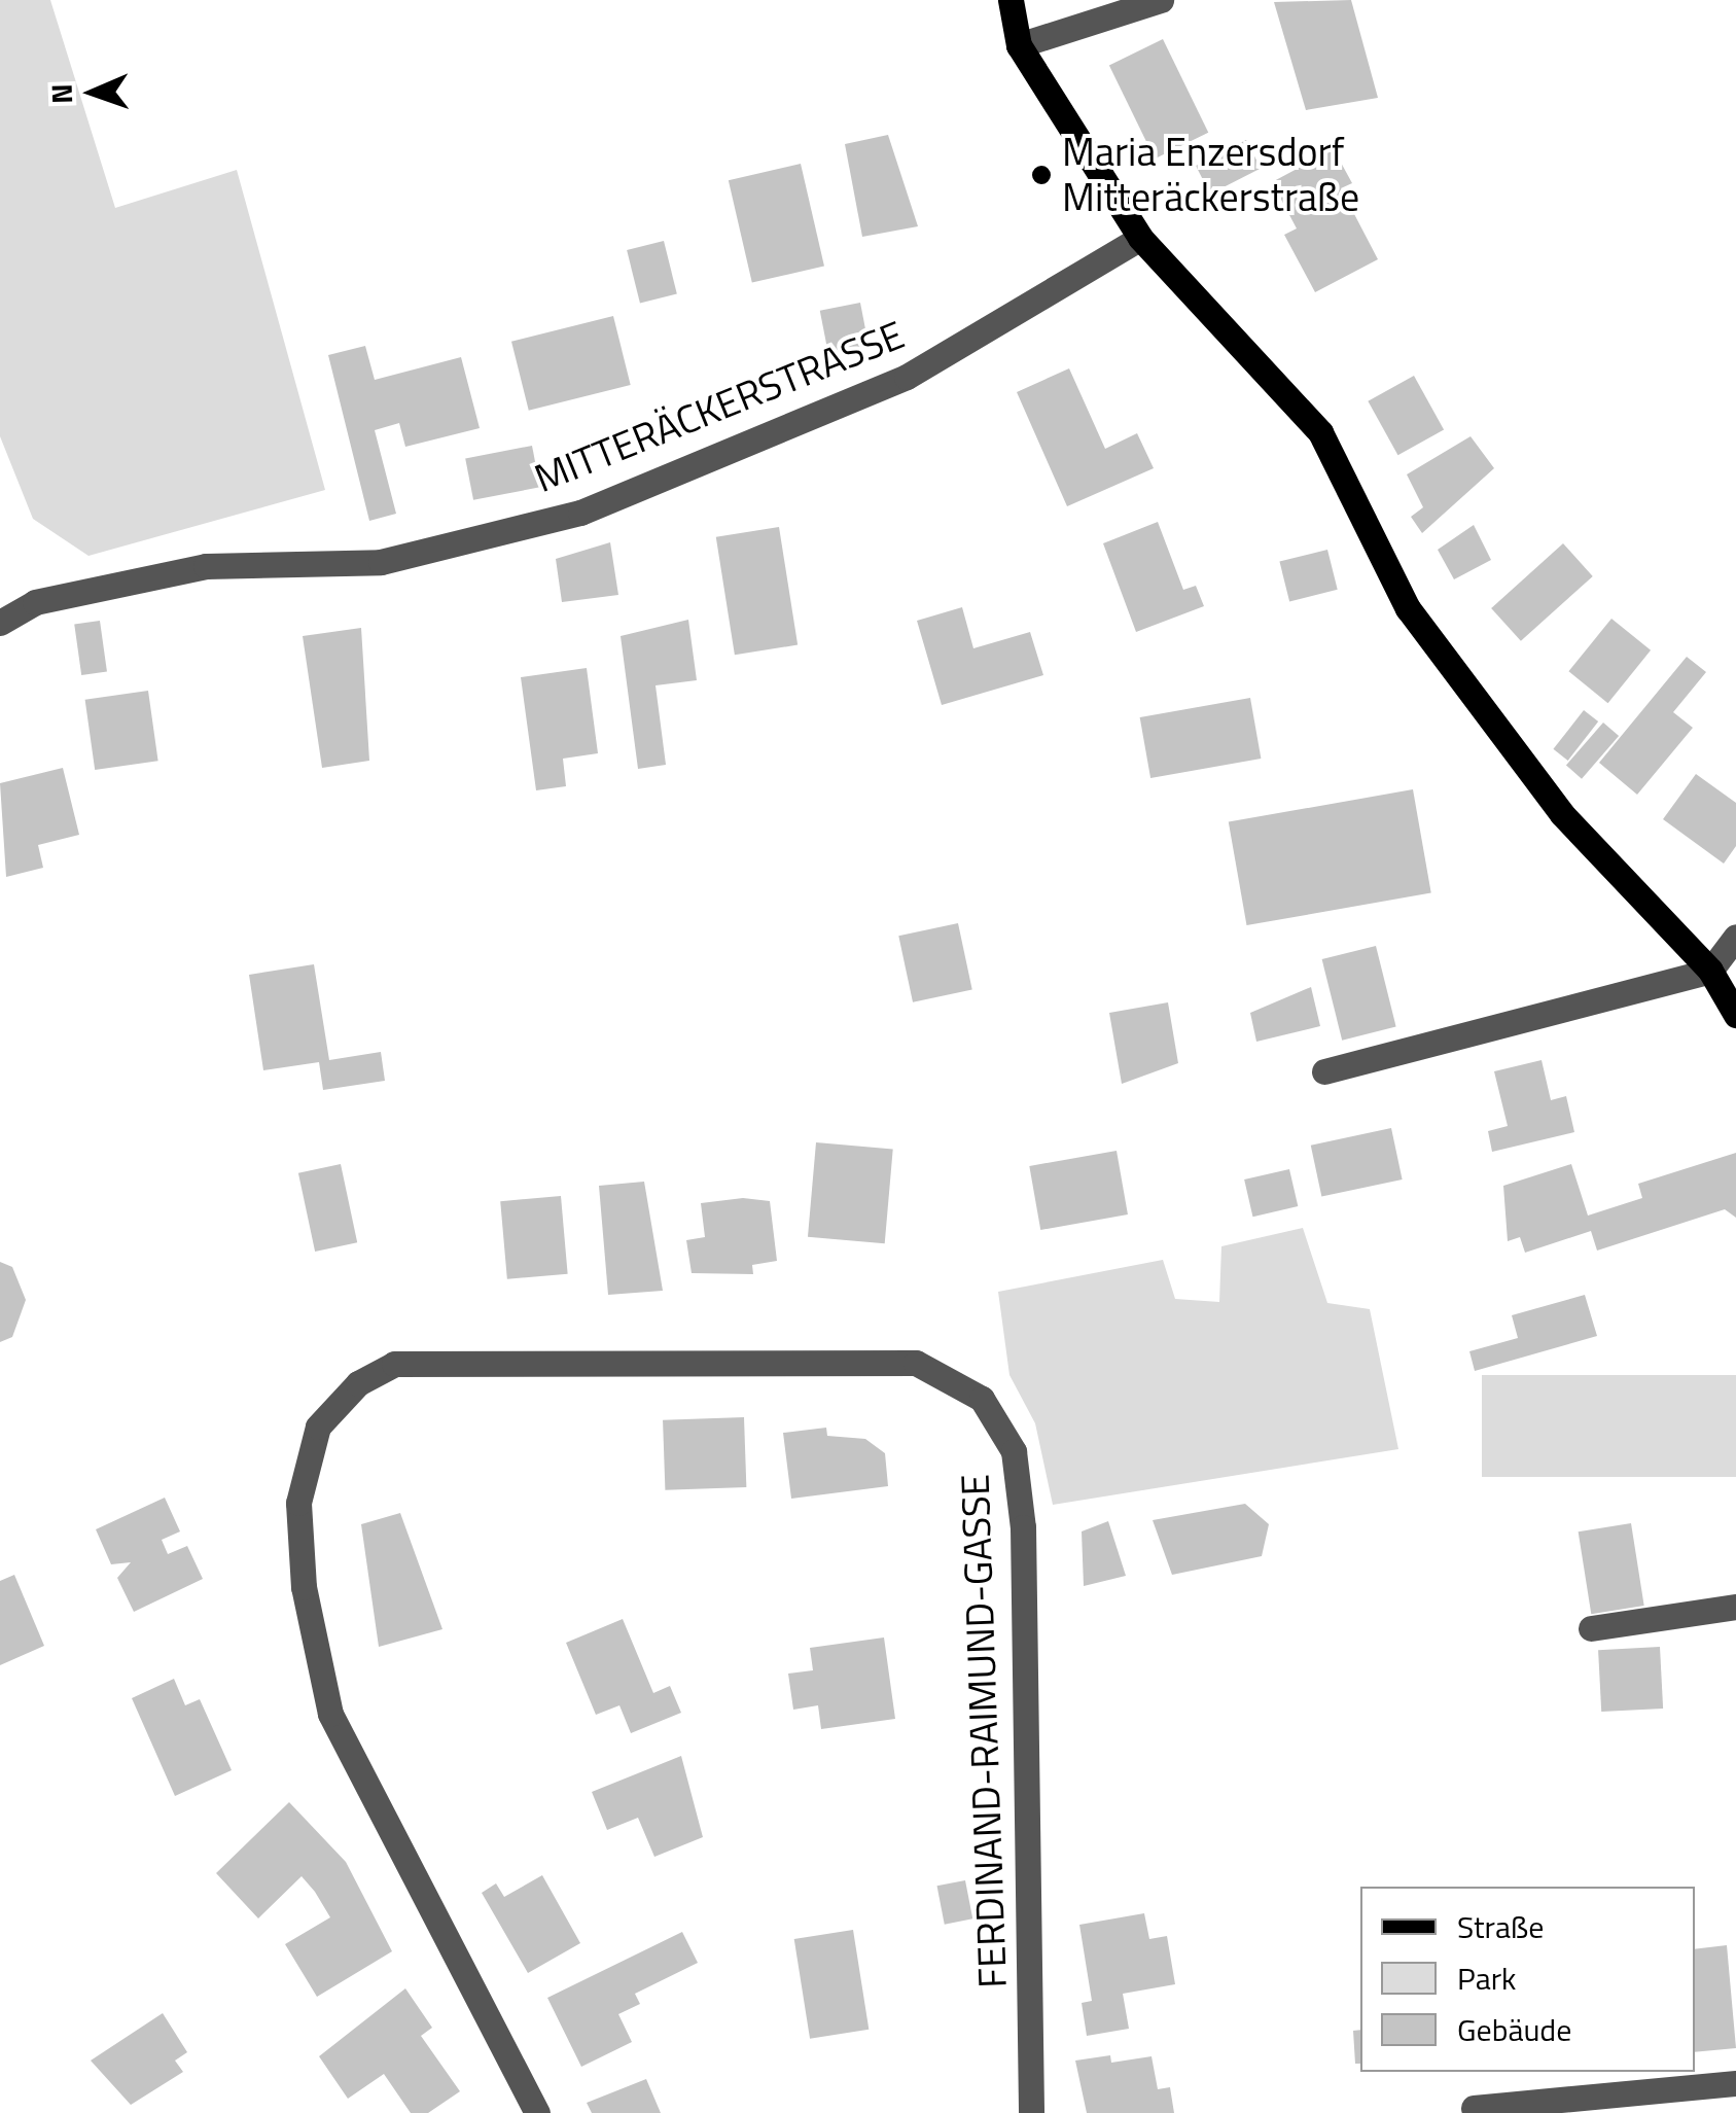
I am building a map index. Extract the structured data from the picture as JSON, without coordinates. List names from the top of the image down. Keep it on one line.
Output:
{"streets":{"street":["MITTERÄCKERSTRASSE","FERDINAND-RAIMUND-GASSE"]},"places":["Maria Enzersdorf Mitteräckerstraße"],"legend":["Straße","Park","Gebäude"],"north":"left"}
